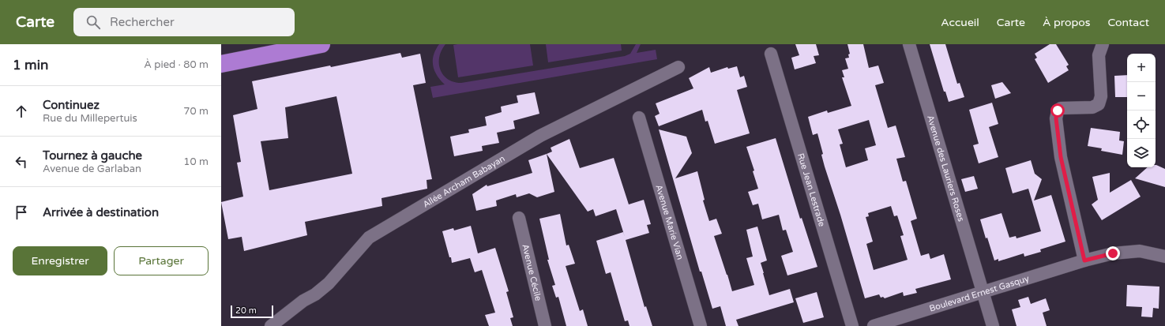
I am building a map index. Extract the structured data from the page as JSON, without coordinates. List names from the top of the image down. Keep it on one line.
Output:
{"streets":{"street":["Avenue des Lauriers Roses","Allée Archam Babayan","Rue Jean Lestrade","Avenue Marie Vian","Avenue Cécile","Boulevard Ernest Gasquy"]},"crossings":[["Avenue des Lauriers Roses","Boulevard Ernest Gasquy"]],"scale_bar":"20 m","page":{"header":"Carte","search":"Rechercher","nav":["Accueil","Carte","À propos","Contact"],"heading":["1 min","À pied · 80 m"],"map_buttons":["+","−"],"list":[["Continuez","Rue du Millepertuis","70 m"],["Tournez à gauche","Avenue de Garlaban","10 m"],"Arrivée à destination"],"buttons":["Enregistrer","Partager"],"scale":"20 m"}}
